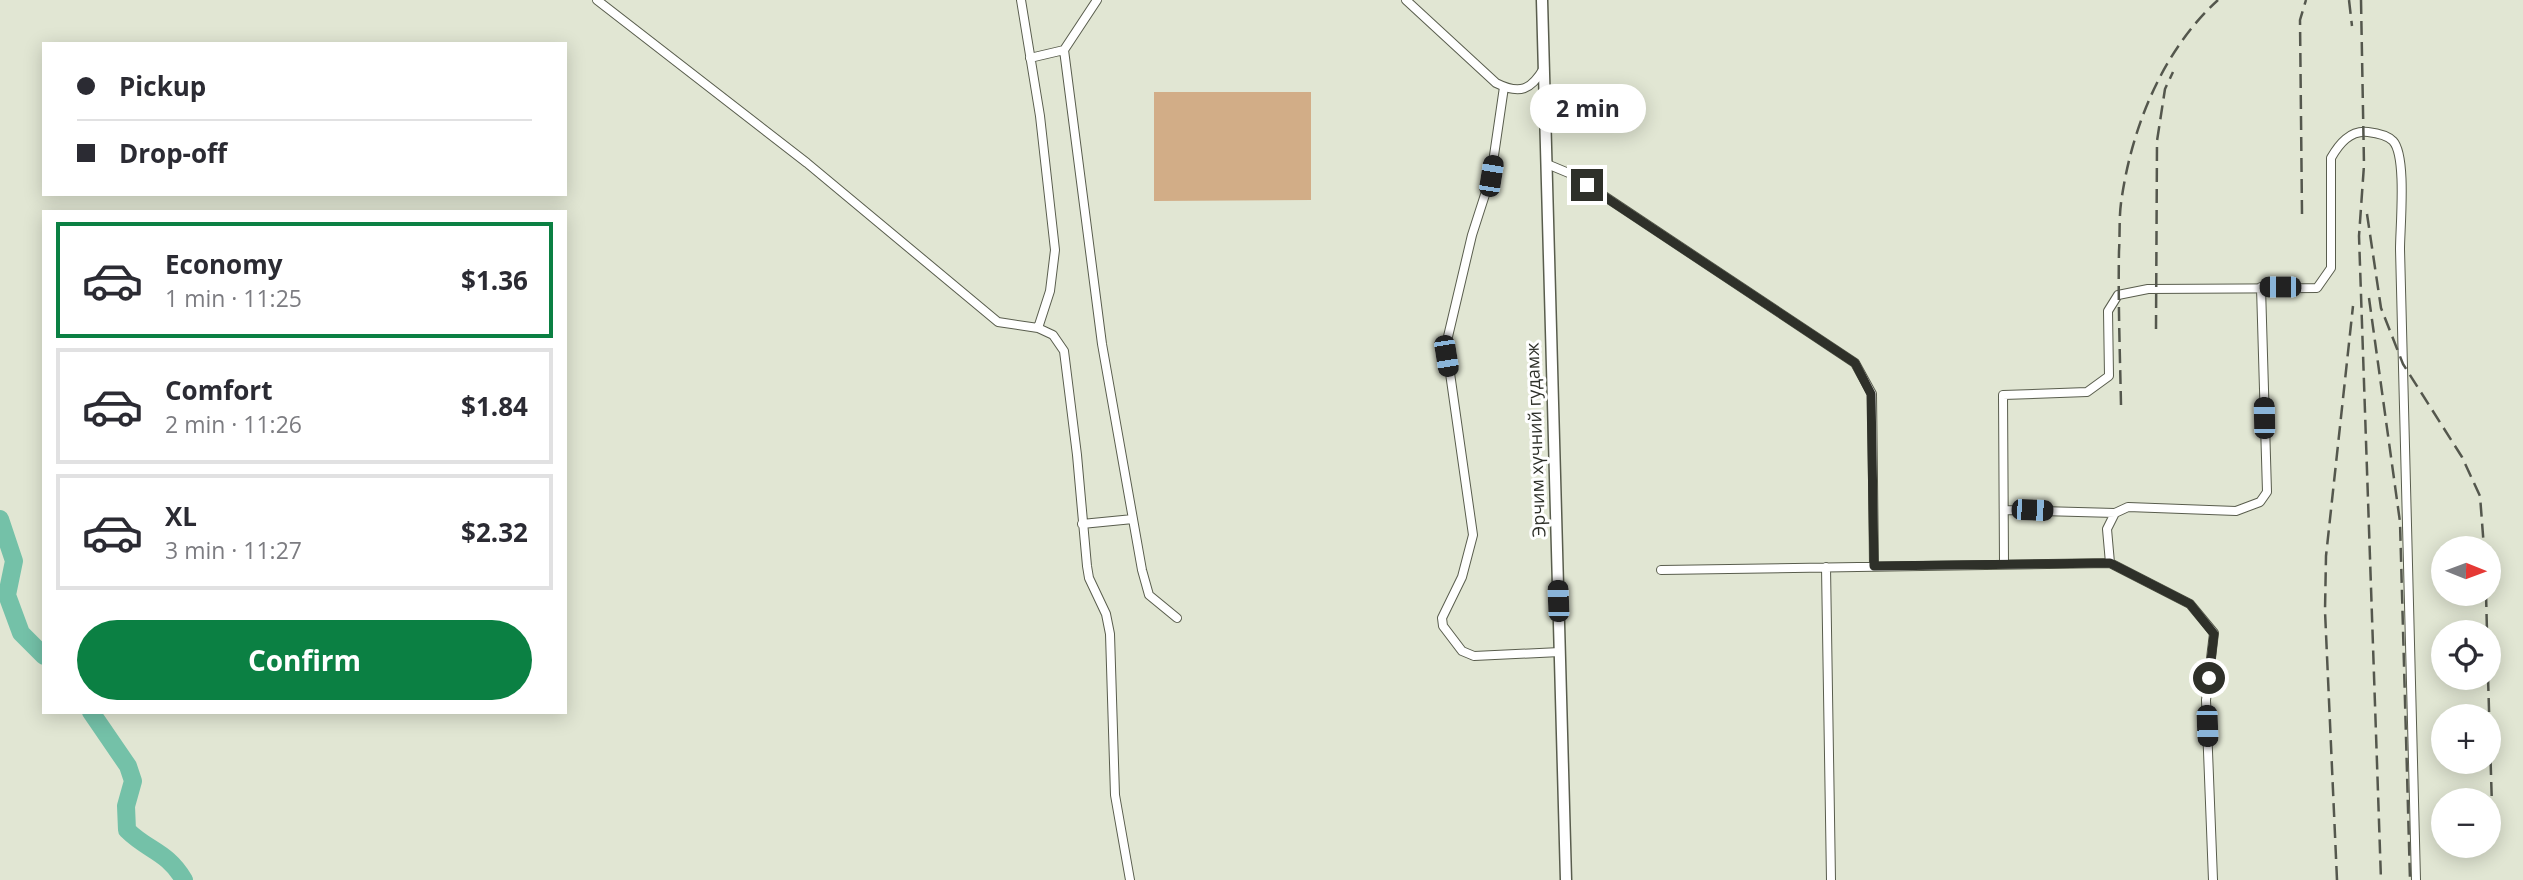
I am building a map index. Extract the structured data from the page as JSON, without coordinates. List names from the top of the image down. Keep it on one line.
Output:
{"streets":{"main road":["Эрчим хүчний гудамж"]},"north":"right","page":{"banner":["Pickup","Drop-off"],"bubble":"2 min","list":[{"name":"Economy","note":"1 min · 11:25","value":"$1.36"},{"name":"Comfort","note":"2 min · 11:26","value":"$1.84"},{"name":"XL","note":"3 min · 11:27","value":"$2.32"}],"map_buttons":["+","−"],"buttons":"Confirm"}}
